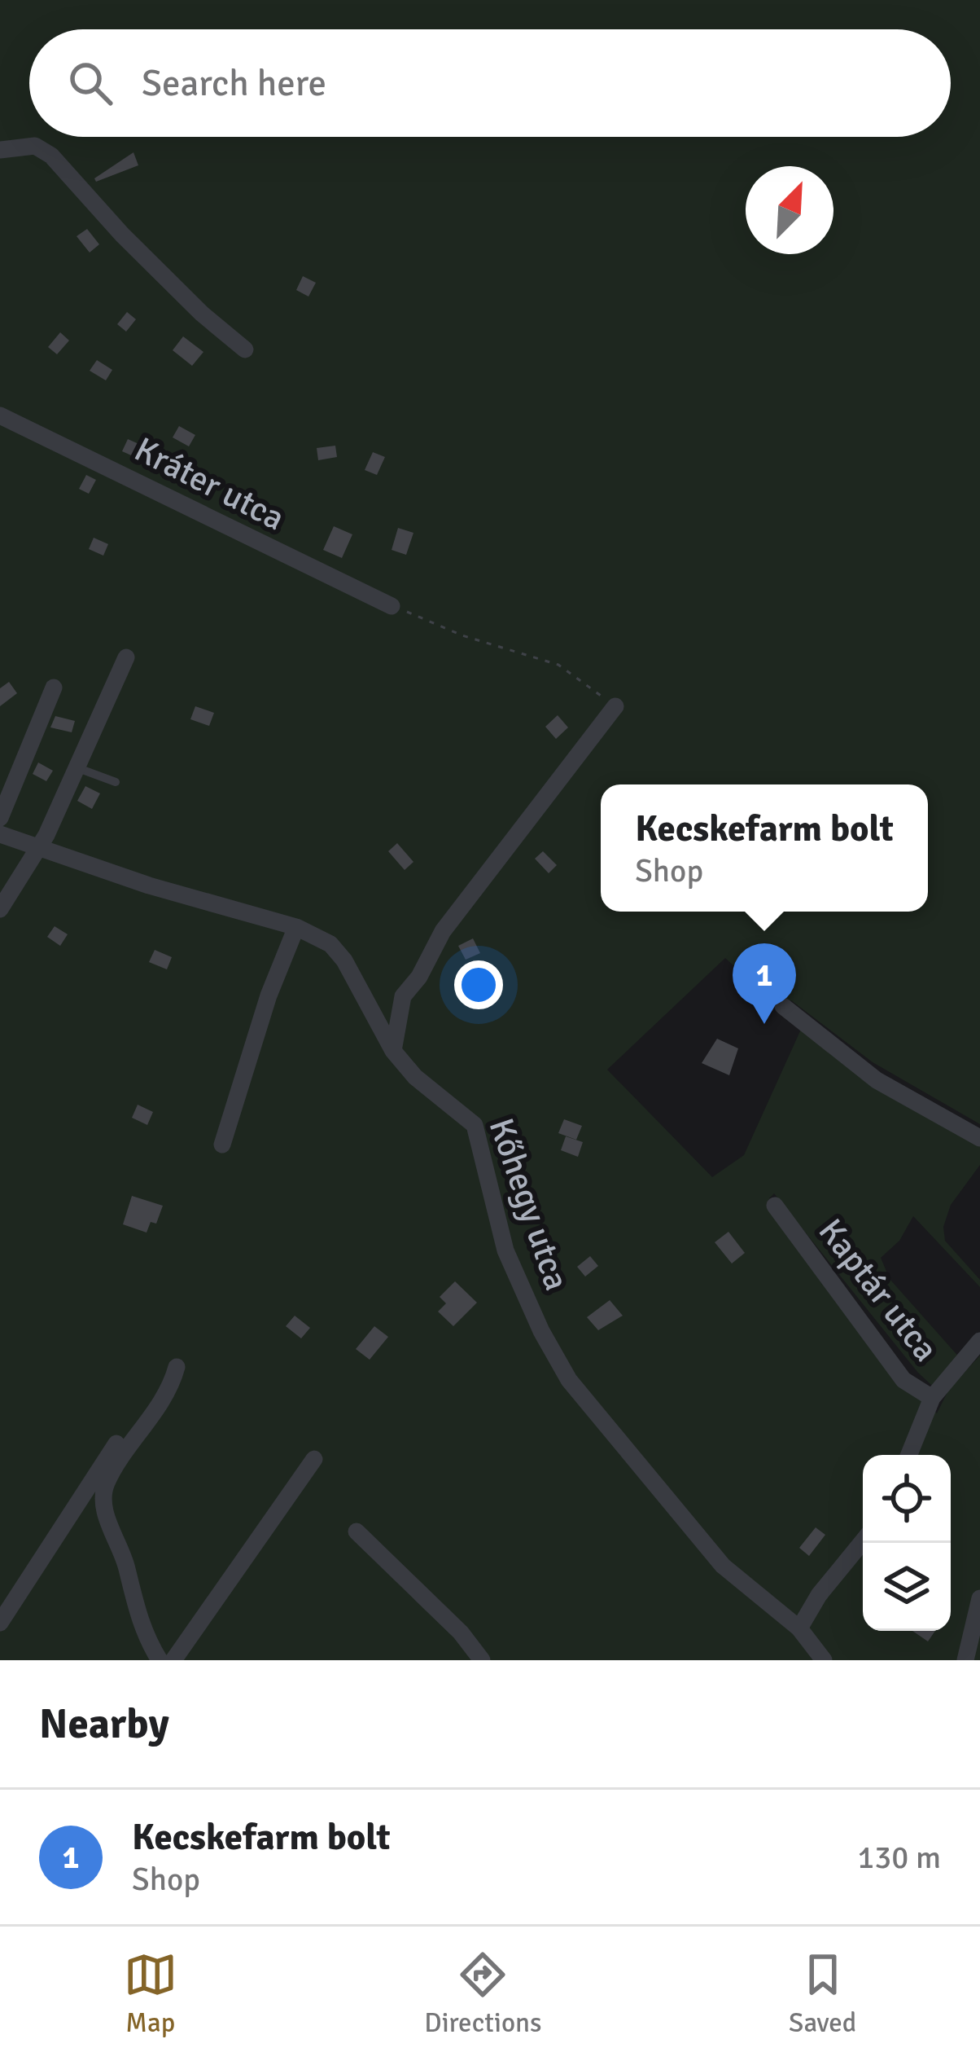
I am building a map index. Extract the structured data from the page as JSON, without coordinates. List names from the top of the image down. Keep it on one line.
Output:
{"streets":{"street":["Kráter utca","Kőhegy utca","Kaptár utca"]},"north":"top right","page":{"search":"Search here","popup":["Kecskefarm bolt","Shop"],"pins":"1","heading":"Nearby","list":[{"mark":"1","name":"Kecskefarm bolt","note":"Shop","value":"130 m"}],"nav":["Map","Directions","Saved"]}}
